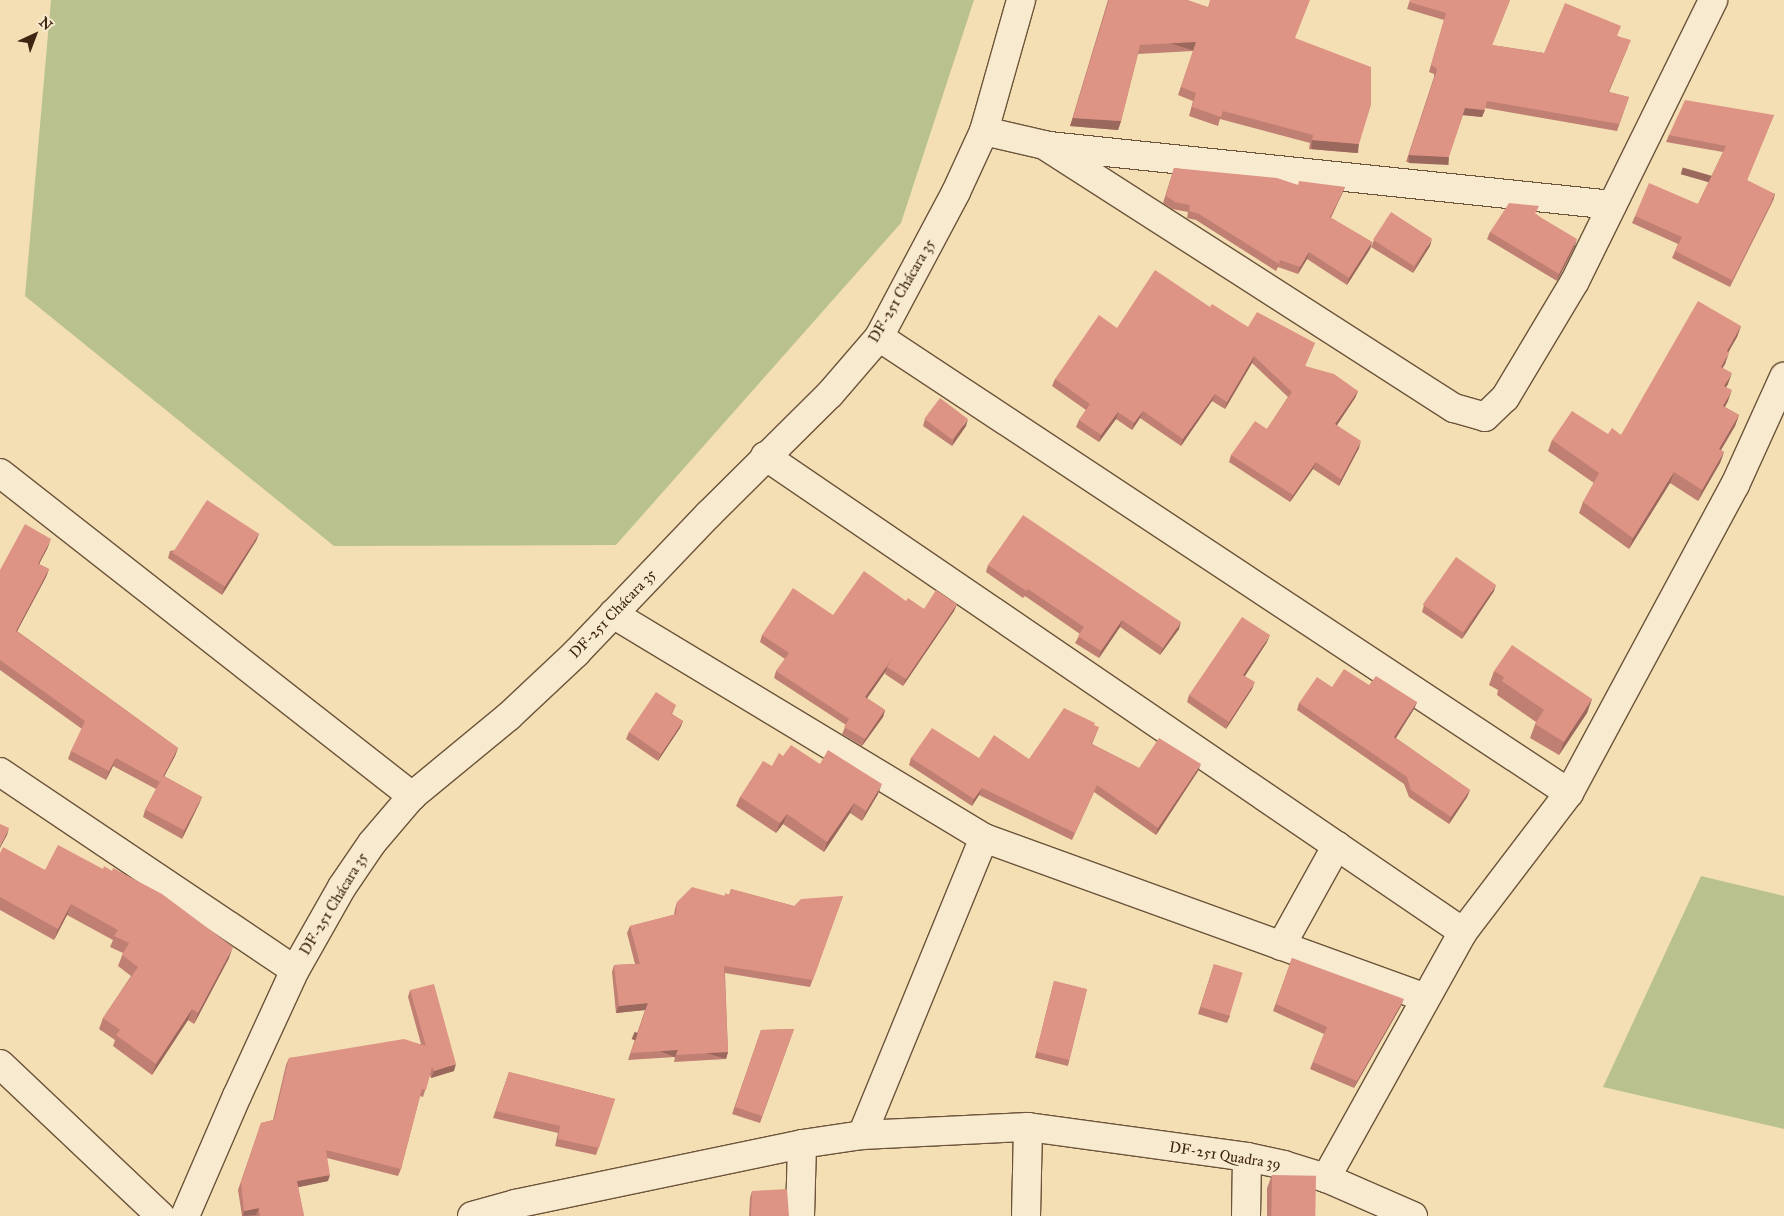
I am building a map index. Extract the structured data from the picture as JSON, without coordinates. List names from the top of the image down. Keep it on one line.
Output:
{"streets":{"street":["DF-251 Chácara 35","DF-251 Quadra 39"]},"north":"top right"}
